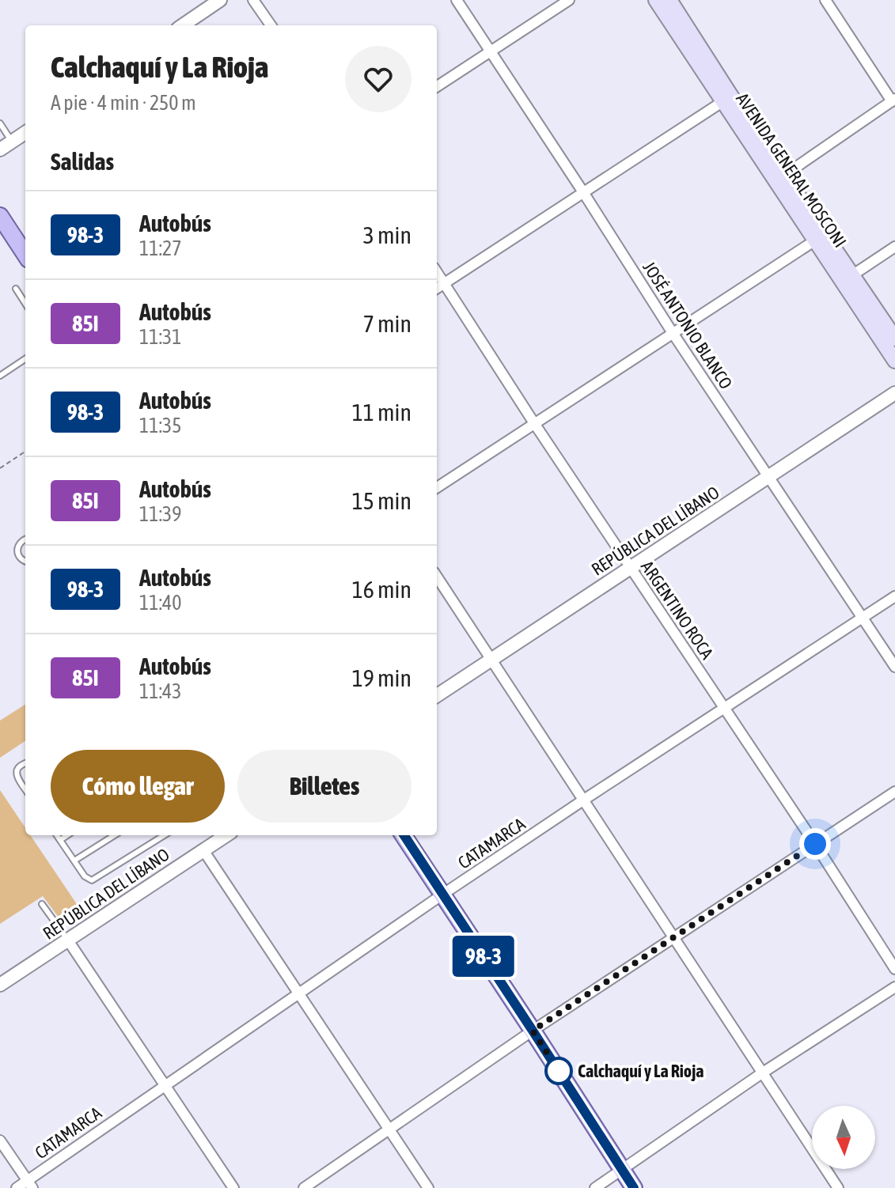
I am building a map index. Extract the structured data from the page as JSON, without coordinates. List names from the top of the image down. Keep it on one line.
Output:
{"streets":{"main road":["AVENIDA GENERAL MOSCONI"],"street":["JOSÉ ANTONIO BLANCO","REPÚBLICA DEL LÍBANO","ARGENTINO ROCA","CATAMARCA"]},"crossings":[["JOSÉ ANTONIO BLANCO","REPÚBLICA DEL LÍBANO"],["JOSÉ ANTONIO BLANCO","CATAMARCA"],["REPÚBLICA DEL LÍBANO","ARGENTINO ROCA"],["ARGENTINO ROCA","CATAMARCA"]],"places":["Calchaquí y La Rioja"],"lines":["bus line 98-3"],"north":"bottom","page":{"on_map":"98-3","heading":[["Calchaquí y La Rioja","A pie · 4 min · 250 m"],"Salidas"],"list":[{"mark":"98-3","name":"Autobús","note":"11:27","value":"3 min"},{"mark":"85I","name":"Autobús","note":"11:31","value":"7 min"},{"mark":"98-3","name":"Autobús","note":"11:35","value":"11 min"},{"mark":"85I","name":"Autobús","note":"11:39","value":"15 min"},{"mark":"98-3","name":"Autobús","note":"11:40","value":"16 min"},{"mark":"85I","name":"Autobús","note":"11:43","value":"19 min"}],"buttons":["Cómo llegar","Billetes"]}}
